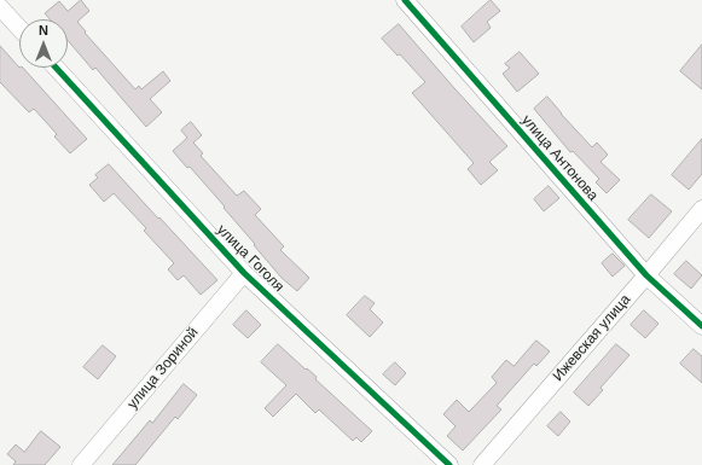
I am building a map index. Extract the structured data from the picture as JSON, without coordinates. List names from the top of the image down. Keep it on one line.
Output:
{"streets":{"street":["улица Антонова","улица Гоголя","Ижевская улица","улица Зориной"]},"crossings":[["улица Антонова","Ижевская улица"],["улица Гоголя","улица Зориной"]],"north":"top"}
